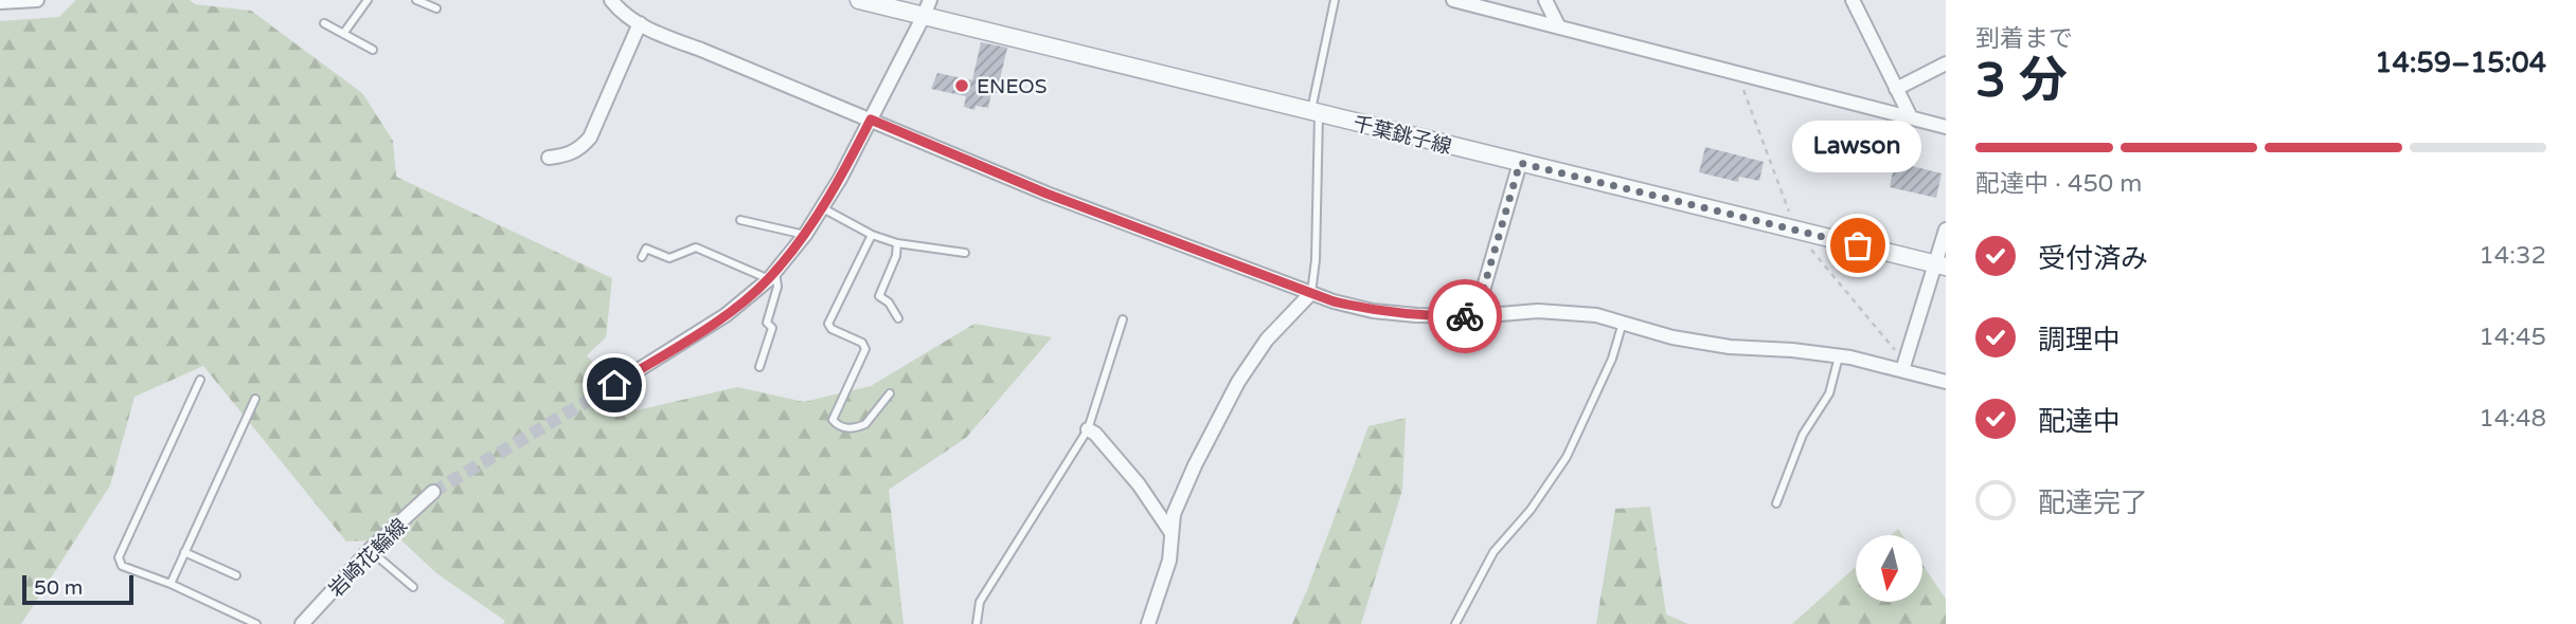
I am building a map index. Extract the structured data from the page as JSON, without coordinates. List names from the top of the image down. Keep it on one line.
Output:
{"streets":{"street":["千葉銚子線","岩崎花輪線"]},"places":["ENEOS","Lawson"],"scale_bar":"50 m","north":"bottom","page":{"heading":["3 分","到着まで","14:59–15:04"],"bubble":"Lawson","bar":"配達中 · 450 m","list":[["受付済み","14:32"],["調理中","14:45"],["配達中","14:48"],"配達完了"],"scale":"50 m"}}
